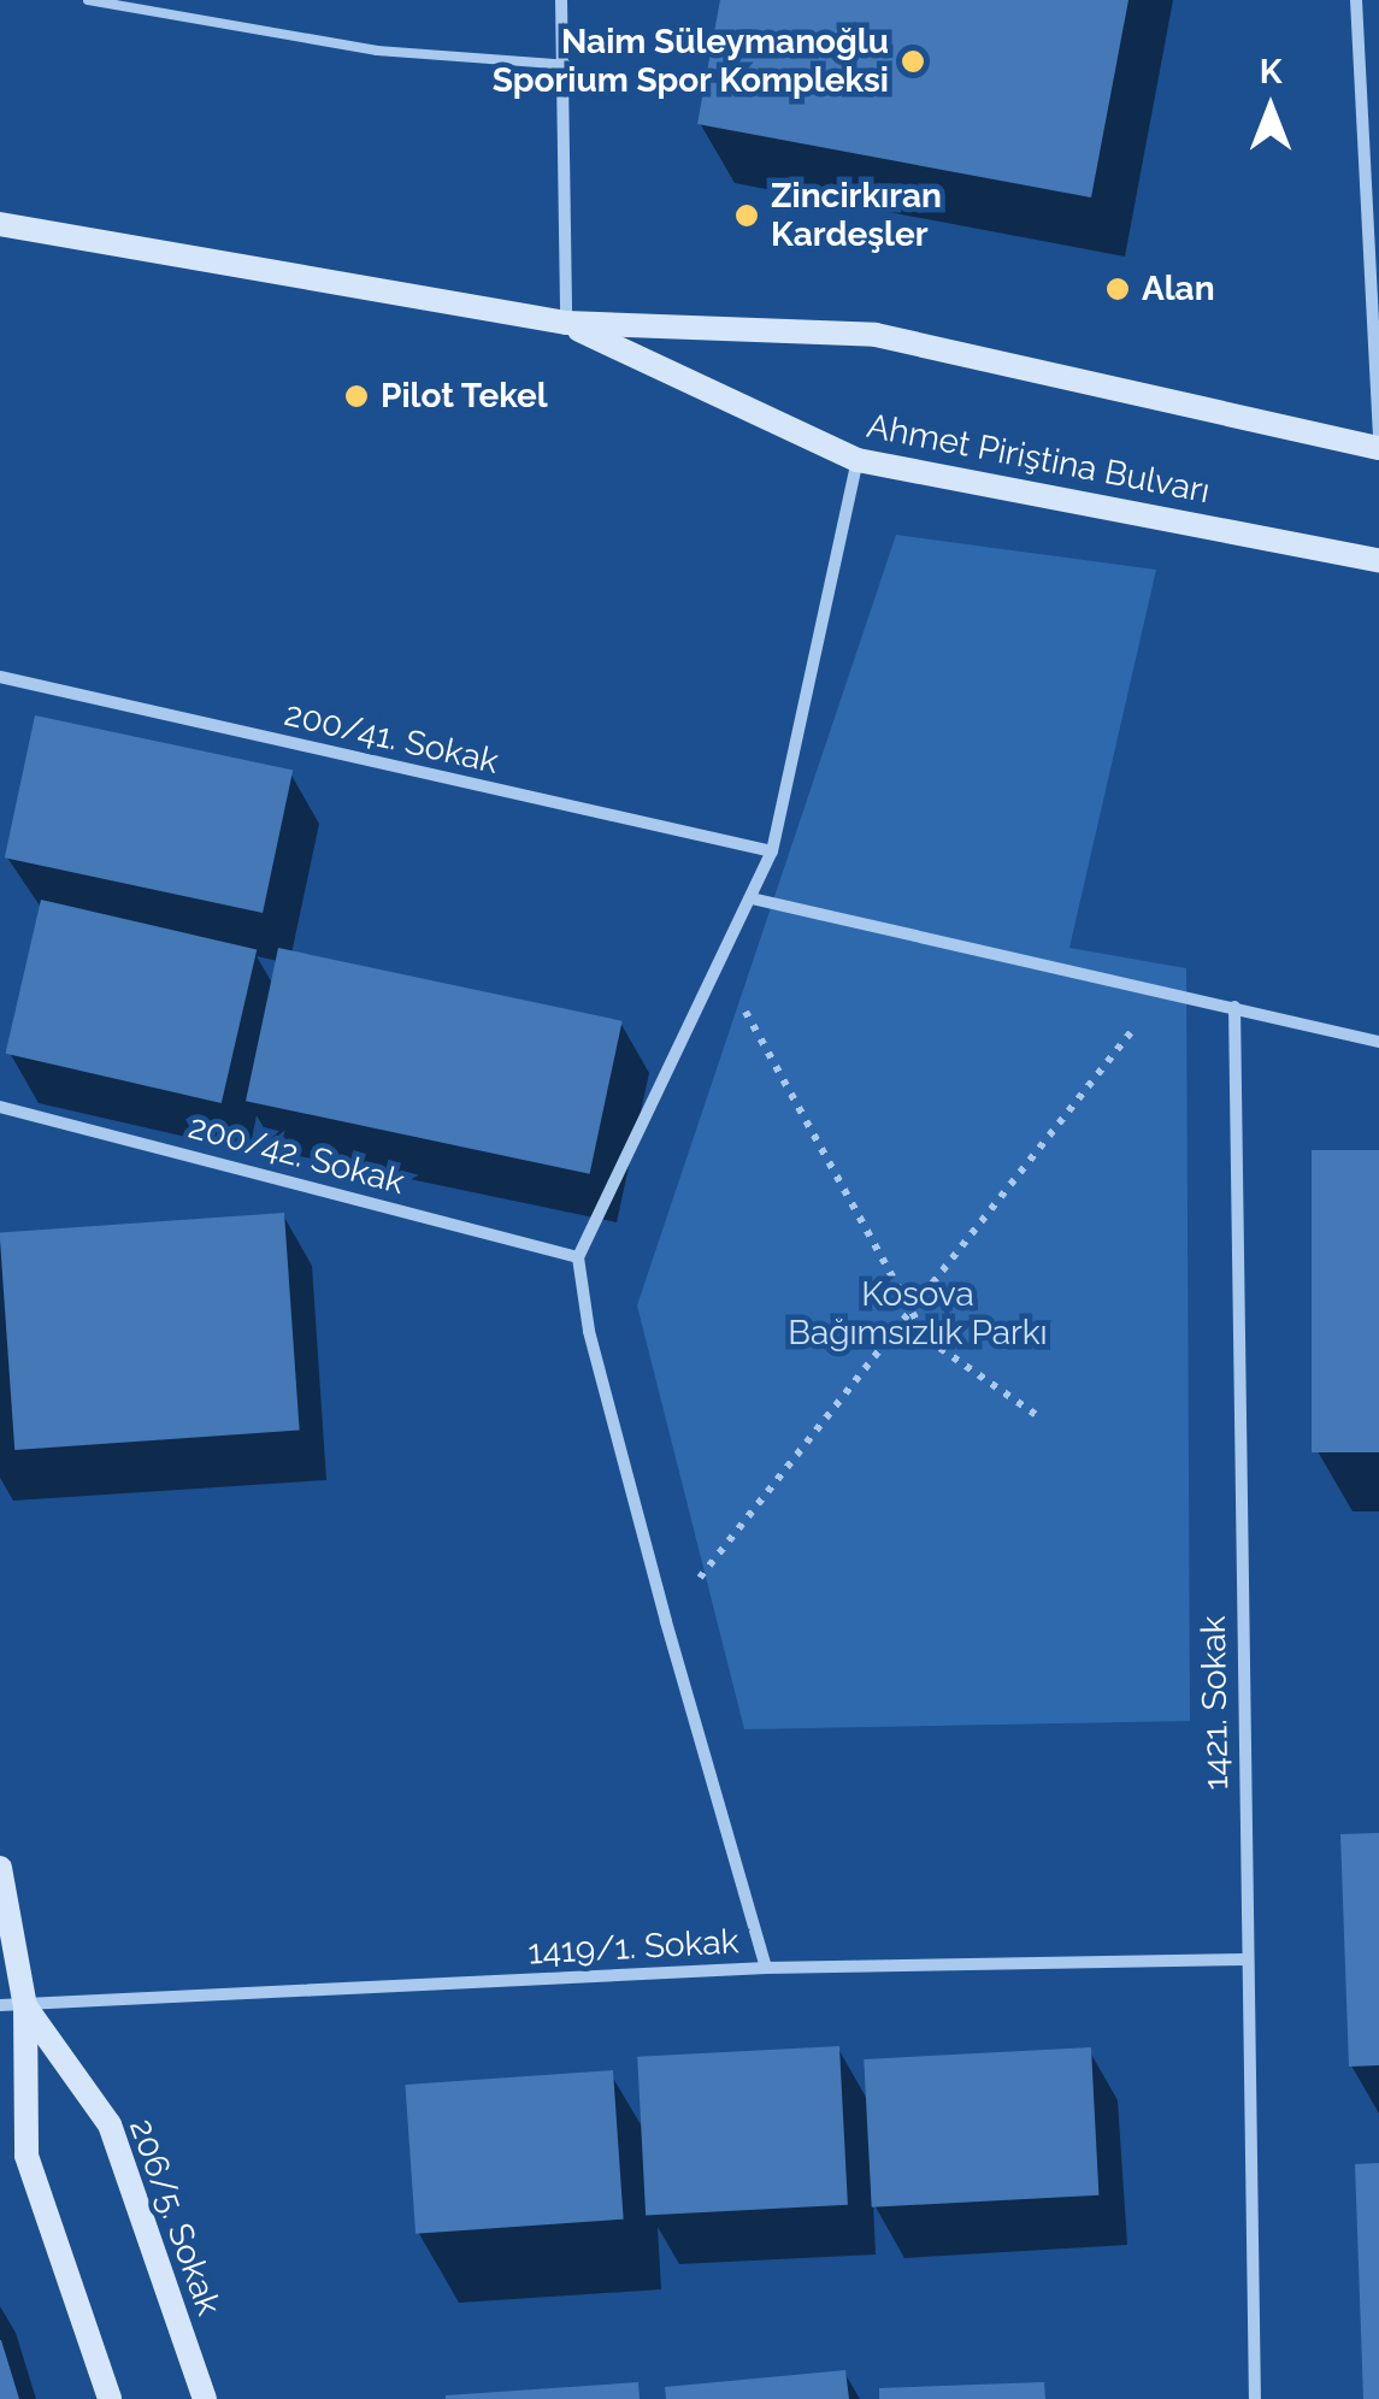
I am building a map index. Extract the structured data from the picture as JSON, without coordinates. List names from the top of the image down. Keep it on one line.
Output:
{"streets":{"main road":["Ahmet Piriştina Bulvarı","206/5. Sokak"],"street":["200/41. Sokak","200/42. Sokak","1421. Sokak","1419/1. Sokak"]},"crossings":[["1421. Sokak","1419/1. Sokak"],["1419/1. Sokak","206/5. Sokak"]],"parks":["Kosova Bağımsızlık Parkı"],"places":["Naim Süleymanoğlu Sporium Spor Kompleksi","Zincirkıran Kardeşler","Alan","Pilot Tekel"],"north":"top"}
